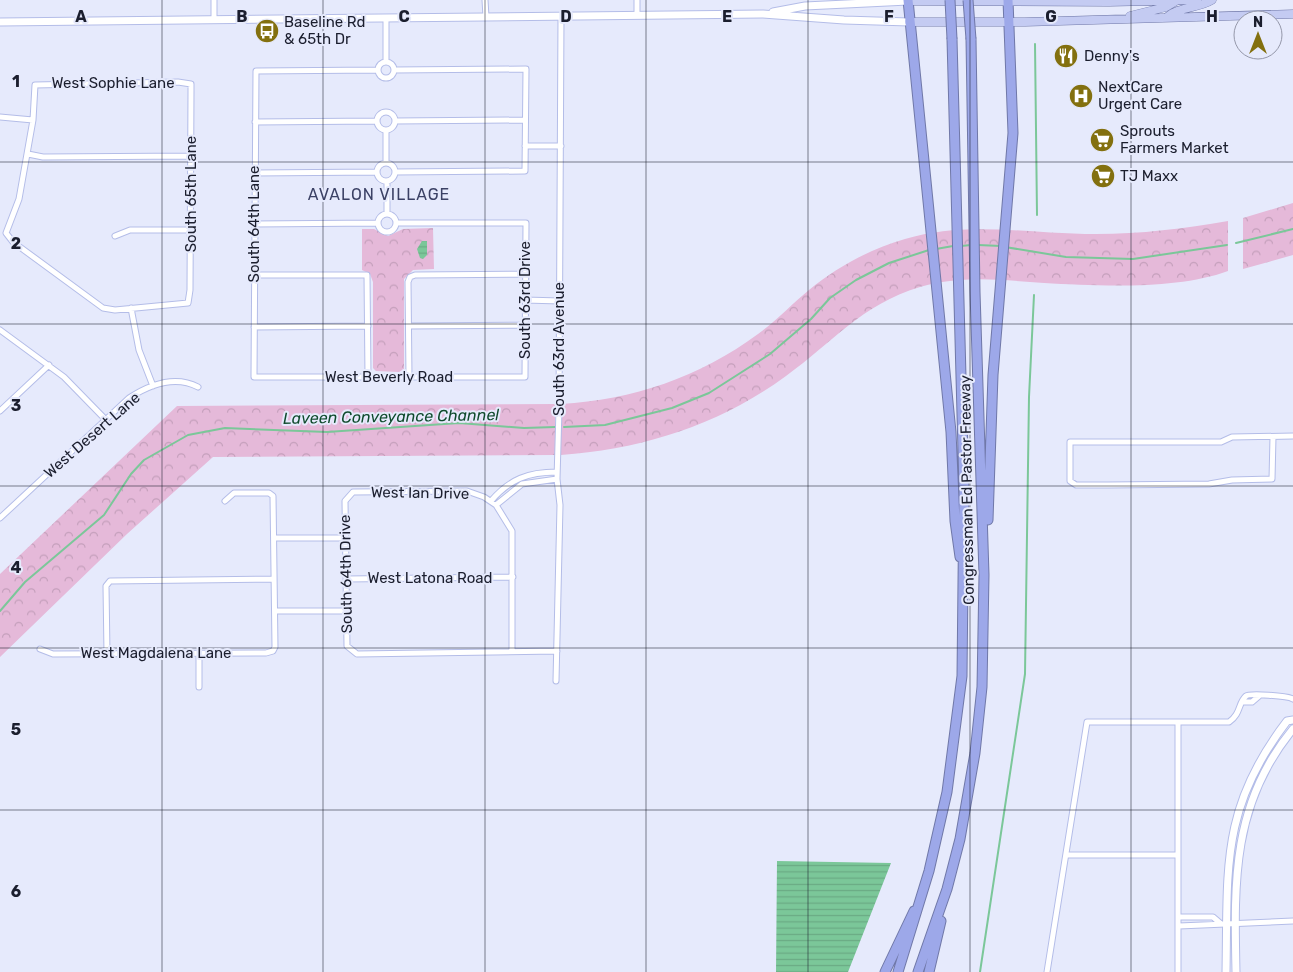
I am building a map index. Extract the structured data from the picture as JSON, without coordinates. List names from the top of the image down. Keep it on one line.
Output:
{"streets":{"highway":["Congressman Ed Pastor Freeway"],"street":["West Sophie Lane","South 65th Lane","South 64th Lane","South 63rd Drive","South 63rd Avenue","West Beverly Road","West Desert Lane","West Ian Drive","South 64th Drive","West Latona Road","West Magdalena Lane"]},"crossings":[["West Sophie Lane","South 65th Lane"],["South 64th Lane","West Beverly Road"],["South 63rd Drive","West Beverly Road"],["South 63rd Avenue","West Ian Drive"],["West Ian Drive","South 64th Drive"],["South 64th Drive","West Latona Road"]],"districts":["AVALON VILLAGE"],"water":["Laveen Conveyance Channel"],"places":{"bus stop":["Baseline Rd & 65th Dr"],"restaurant":["Denny's"],"hospital":["NextCare Urgent Care"],"supermarket":["Sprouts Farmers Market","TJ Maxx"]},"north":"top","grid":{"columns":["A","B","C","D","E","F","G","H"],"rows":["1","2","3","4","5","6"]}}
